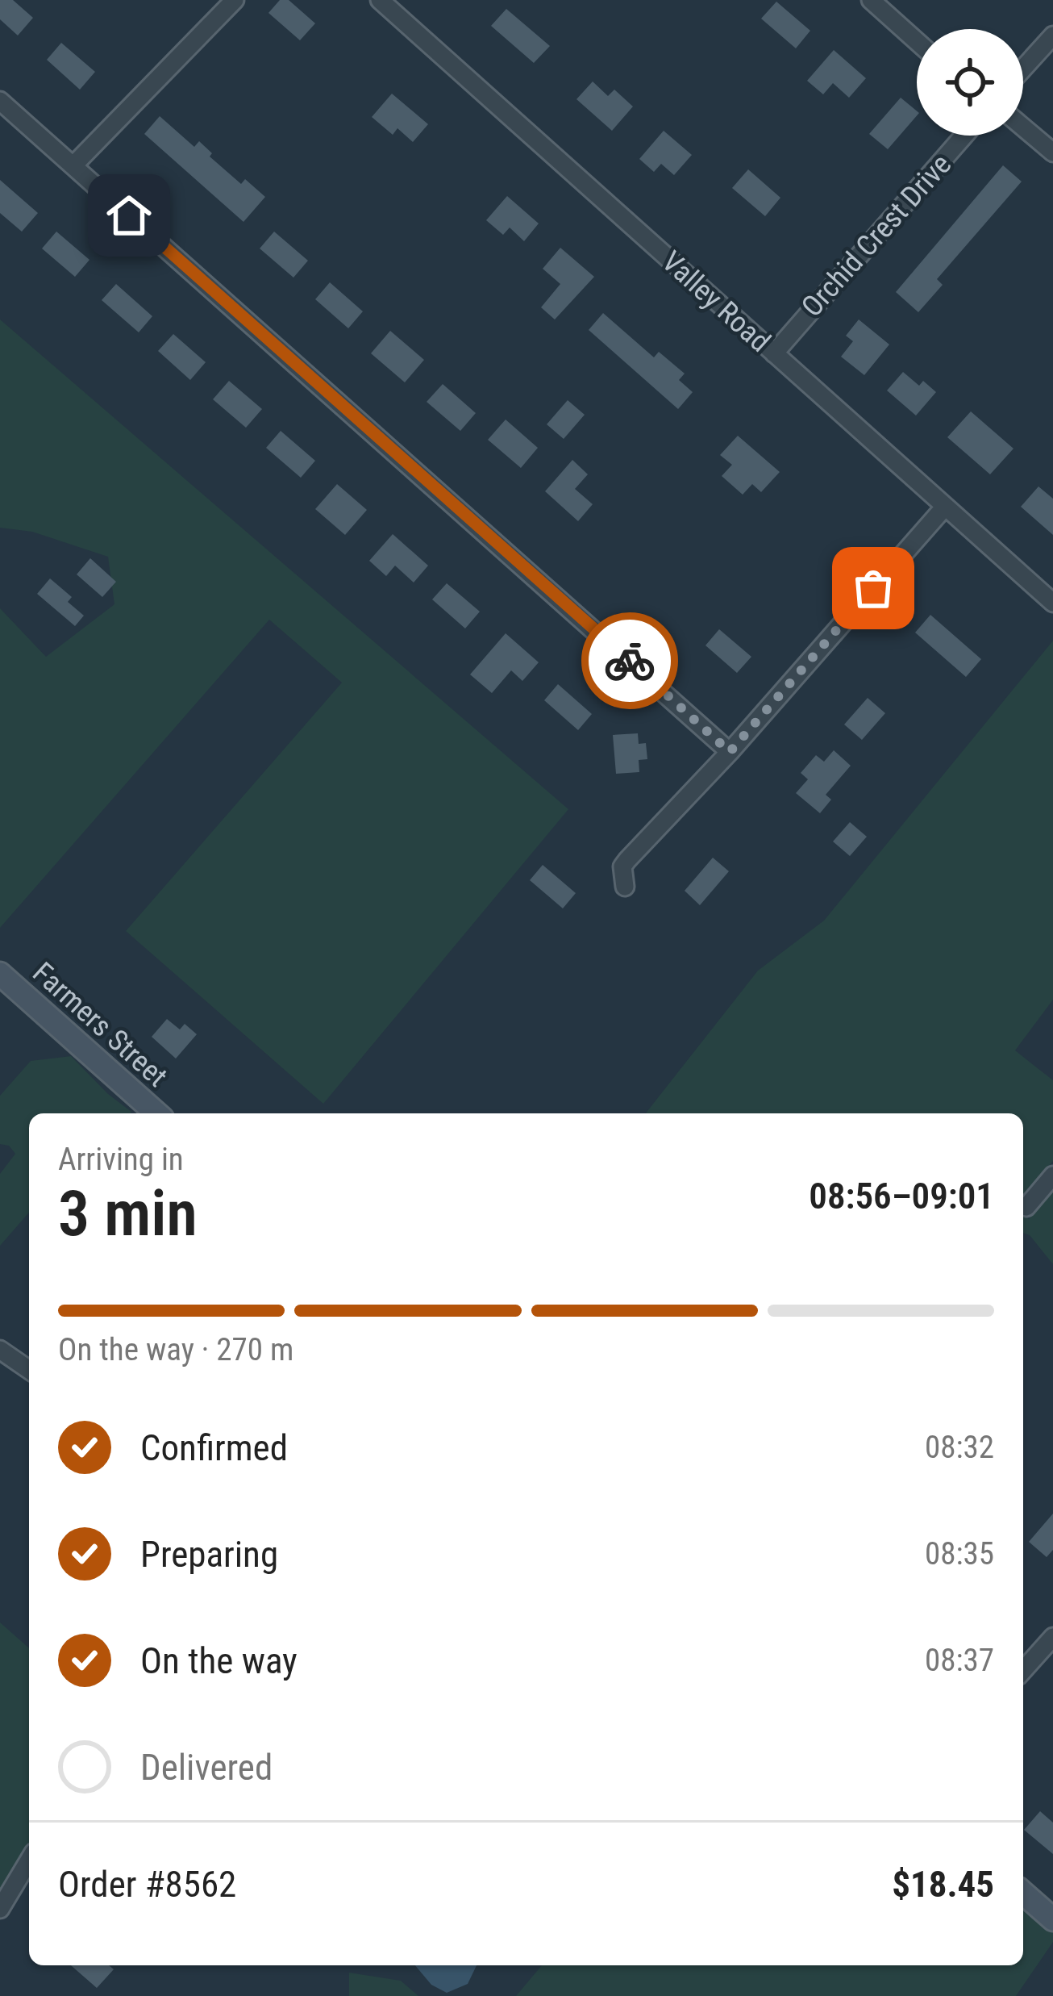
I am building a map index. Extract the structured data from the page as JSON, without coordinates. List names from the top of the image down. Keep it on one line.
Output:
{"streets":{"street":["Orchid Crest Drive","Valley Road","Farmers Street"]},"crossings":[["Orchid Crest Drive","Valley Road"]],"page":{"heading":["3 min","Arriving in","08:56–09:01"],"panel":["Order #8562","$18.45"],"bar":"On the way · 270 m","list":[["Confirmed","08:32"],["Preparing","08:35"],["On the way","08:37"],"Delivered"]}}
